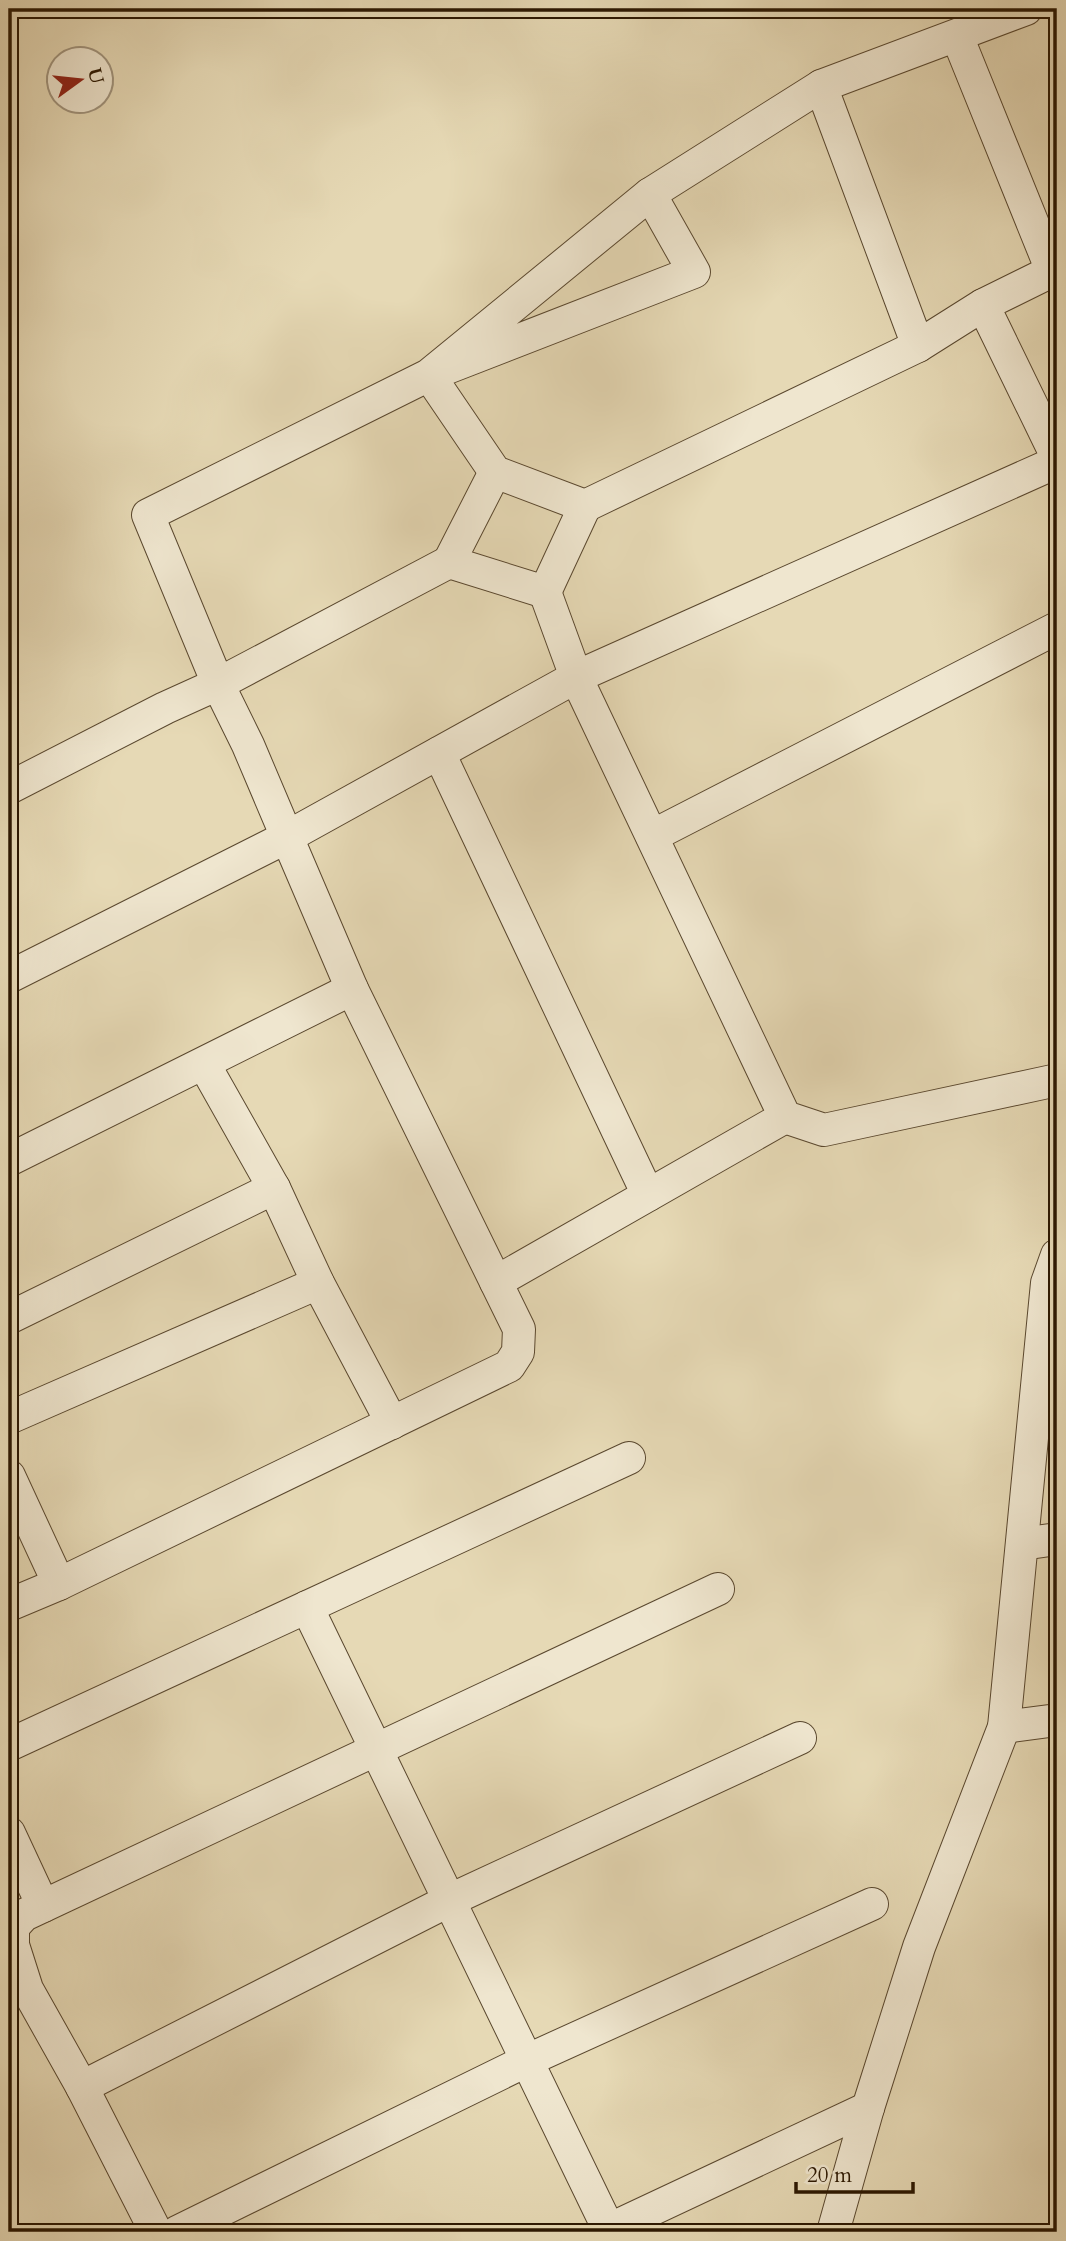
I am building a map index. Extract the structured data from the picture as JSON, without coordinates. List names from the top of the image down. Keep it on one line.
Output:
{"scale_bar":"20 m","north":"right"}
